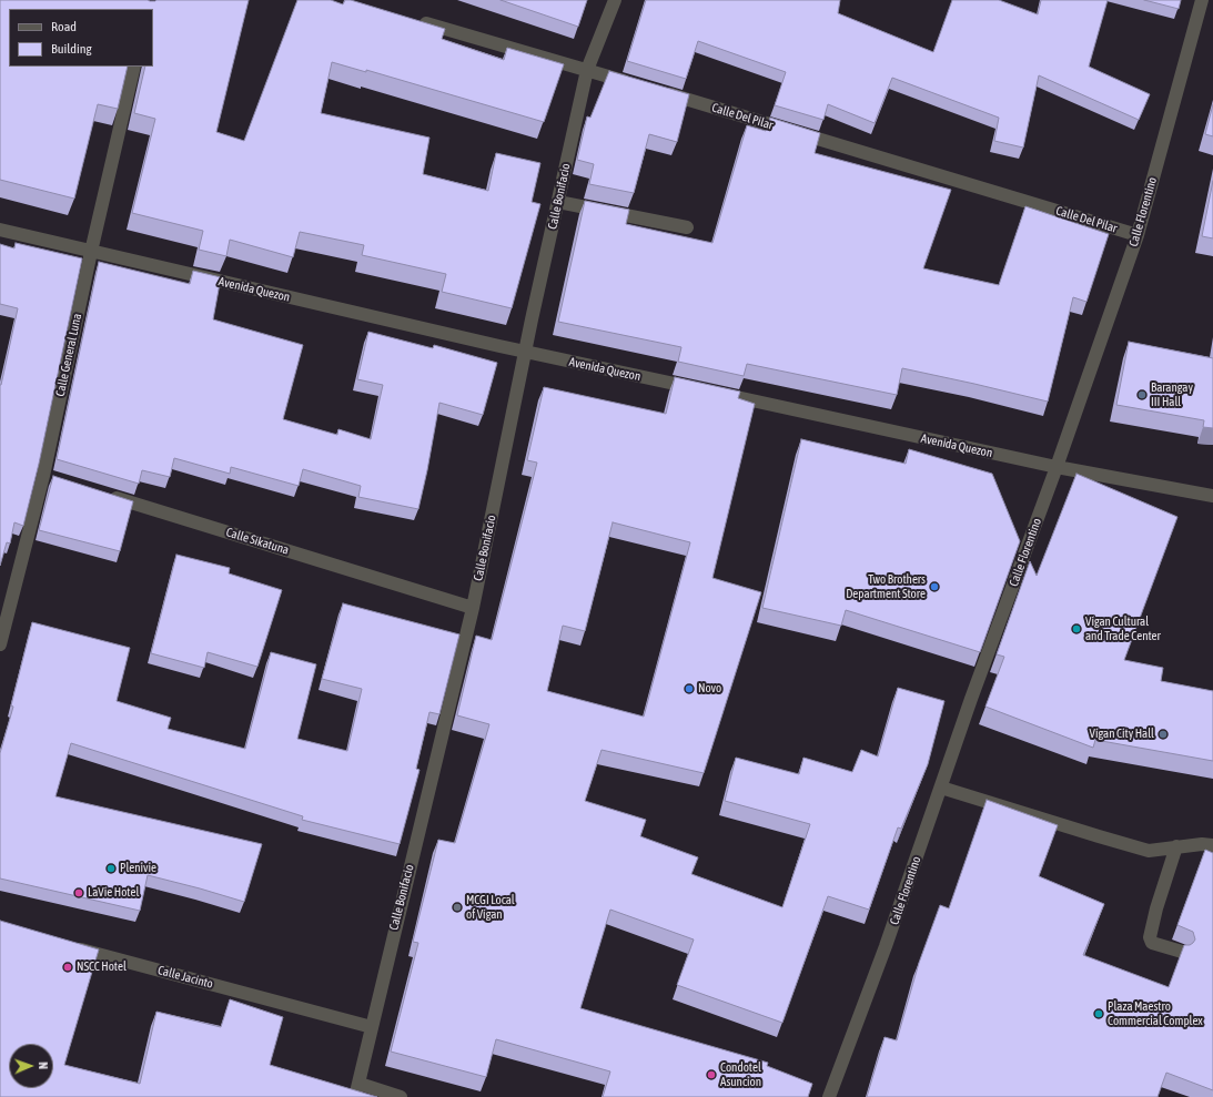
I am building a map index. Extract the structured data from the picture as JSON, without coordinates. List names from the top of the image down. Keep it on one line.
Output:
{"streets":{"street":["Calle Del Pilar","Calle Bonifacio","Calle Florentino","Avenida Quezon","Calle General Luna","Calle Sikatuna","Calle Jacinto"]},"crossings":[["Calle Del Pilar","Calle Florentino"],["Calle Bonifacio","Avenida Quezon"],["Calle Bonifacio","Calle Sikatuna"],["Calle Bonifacio","Calle Jacinto"],["Calle Florentino","Avenida Quezon"],["Avenida Quezon","Calle General Luna"]],"places":["Barangay III Hall","Two Brothers Department Store","Vigan Cultural and Trade Center","Novo","Vigan City Hall","Plenivie","LaVie Hotel","MCGI Local of Vigan","NSCC Hotel","Plaza Maestro Commercial Complex","Condotel Asuncion"],"legend":["Road","Building"],"north":"right"}
